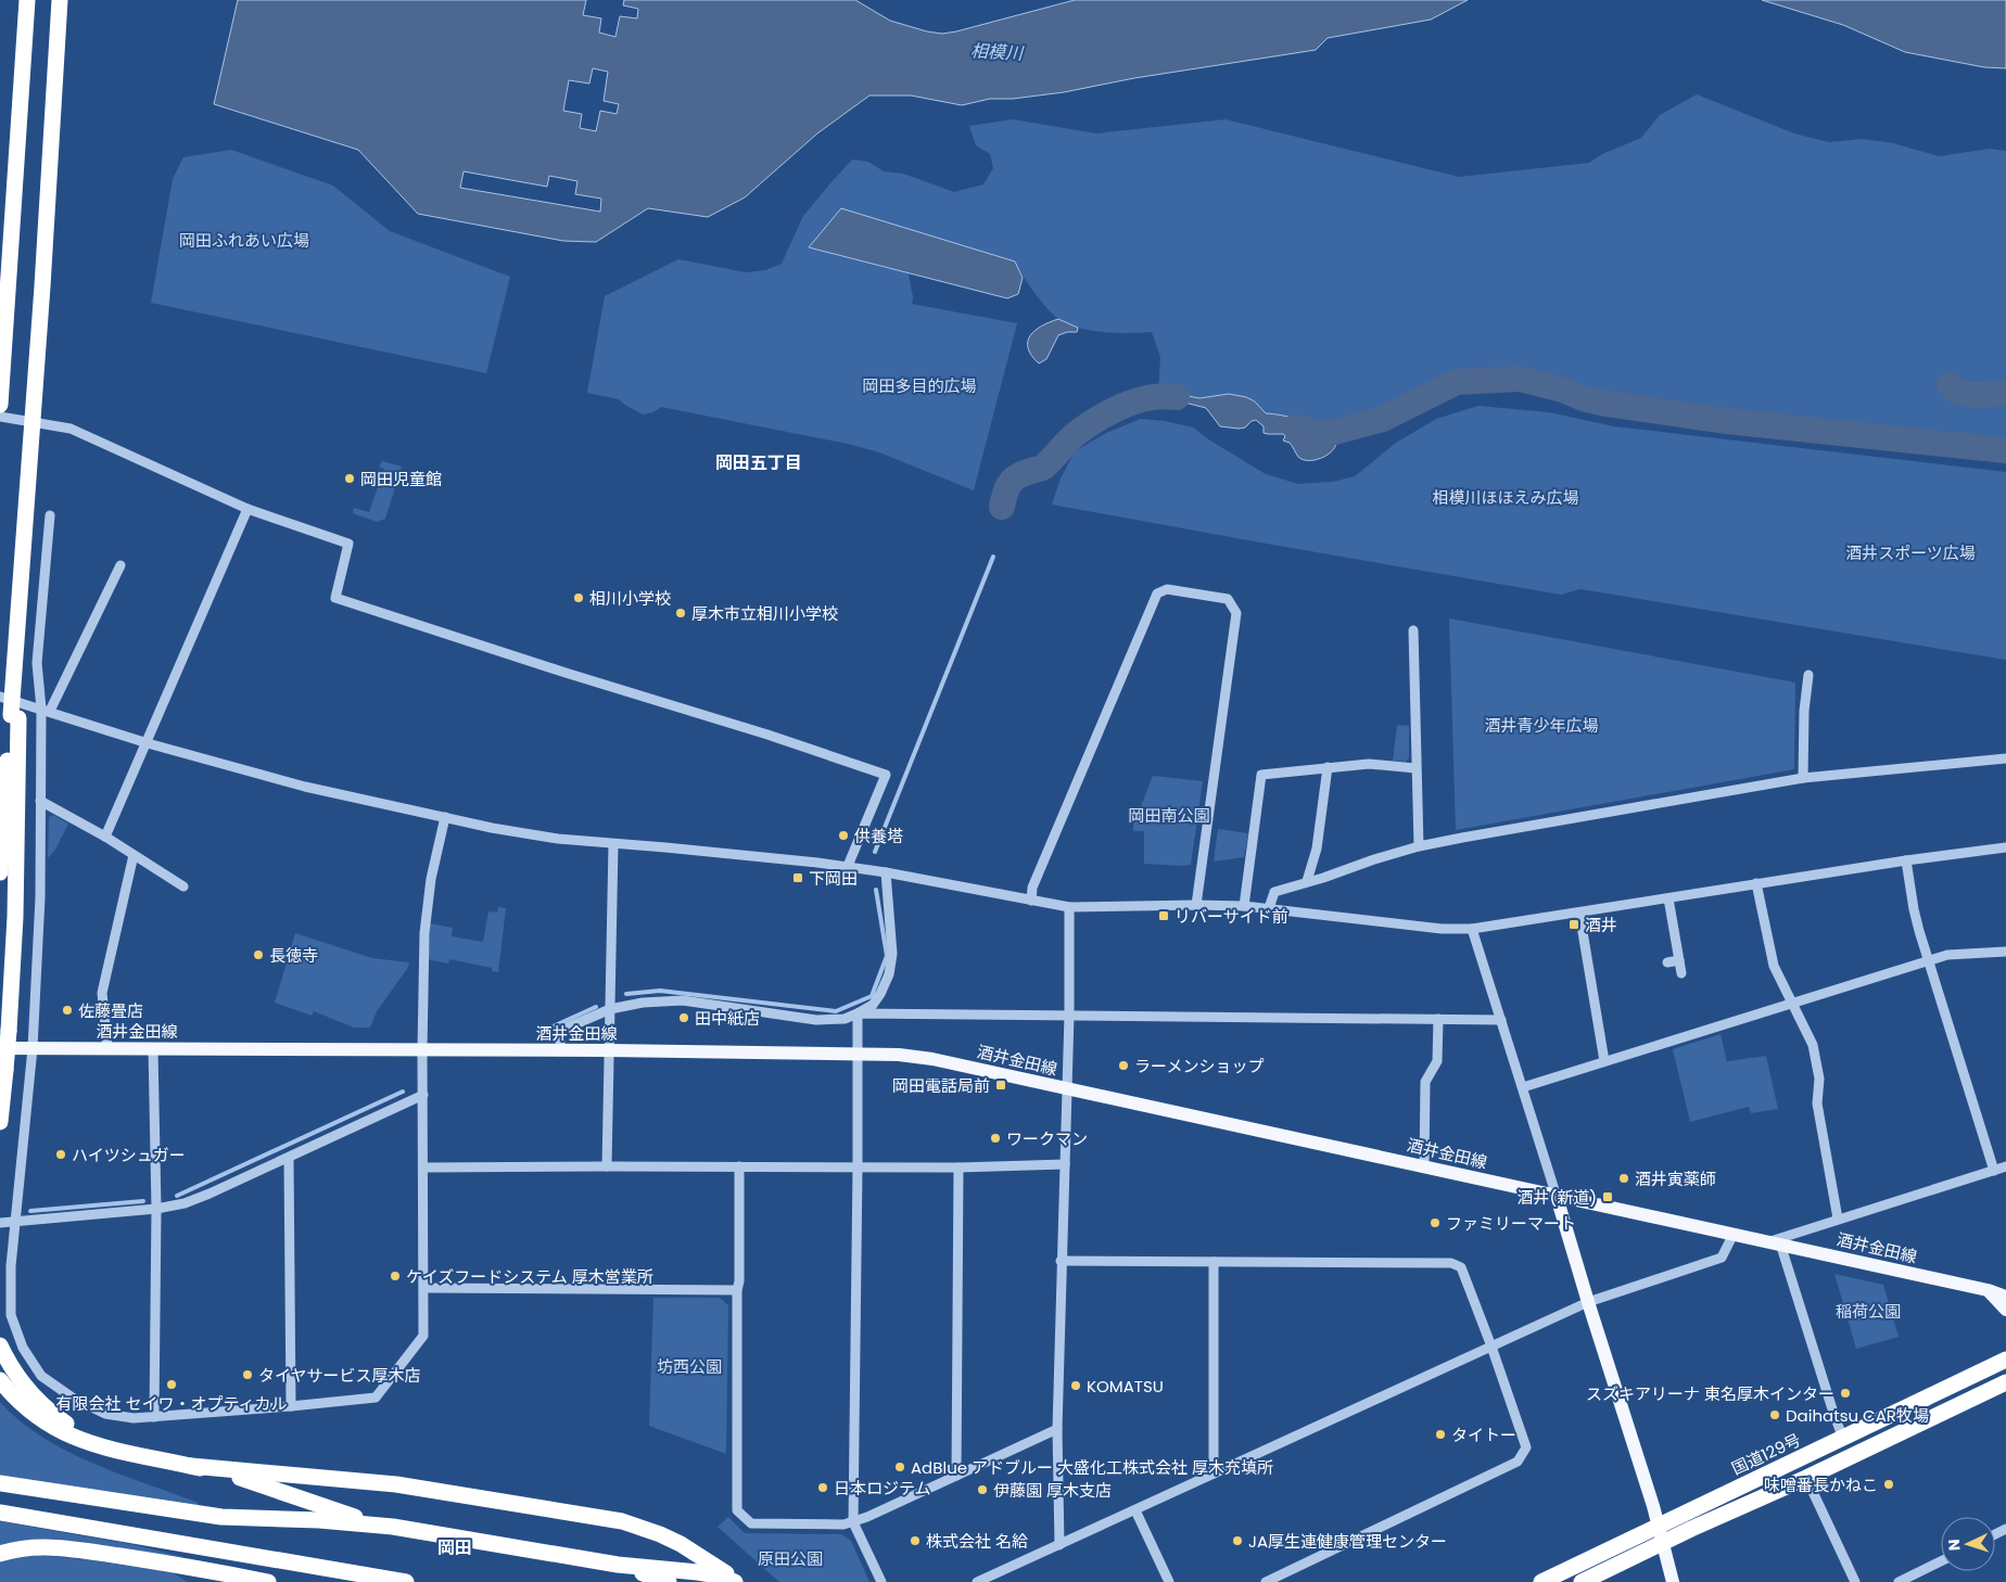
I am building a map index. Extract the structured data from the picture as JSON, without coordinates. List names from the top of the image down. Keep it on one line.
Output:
{"streets":{"highway":["国道129号"],"main road":["酒井金田線"]},"districts":["岡田五丁目","岡田"],"water":["相模川"],"parks":["岡田ふれあい広場","岡田多目的広場","相模川ほほえみ広場","酒井スポーツ広場","酒井青少年広場","岡田南公園","稲荷公園","坊西公園","原田公園"],"places":{"other":["岡田児童館","相川小学校","厚木市立相川小学校","供養塔","長徳寺","佐藤畳店","田中紙店","ラーメンショップ","ワークマン","ハイツシュガー","酒井寅薬師","ファミリーマート","ケイズフードシステム 厚木営業所","タイヤサービス厚木店","有限会社 セイワ・オプティカル","KOMATSU","スズキアリーナ 東名厚木インター","Daihatsu CAR牧場","タイトー","AdBlue アドブルー 大盛化工株式会社 厚木充填所","味噌番長かねこ","日本ロジテム","伊藤園 厚木支店","株式会社 名給","JA厚生連健康管理センター"],"transit":["下岡田","リバーサイド前","酒井","岡田電話局前","酒井(新道)"]},"north":"left"}
